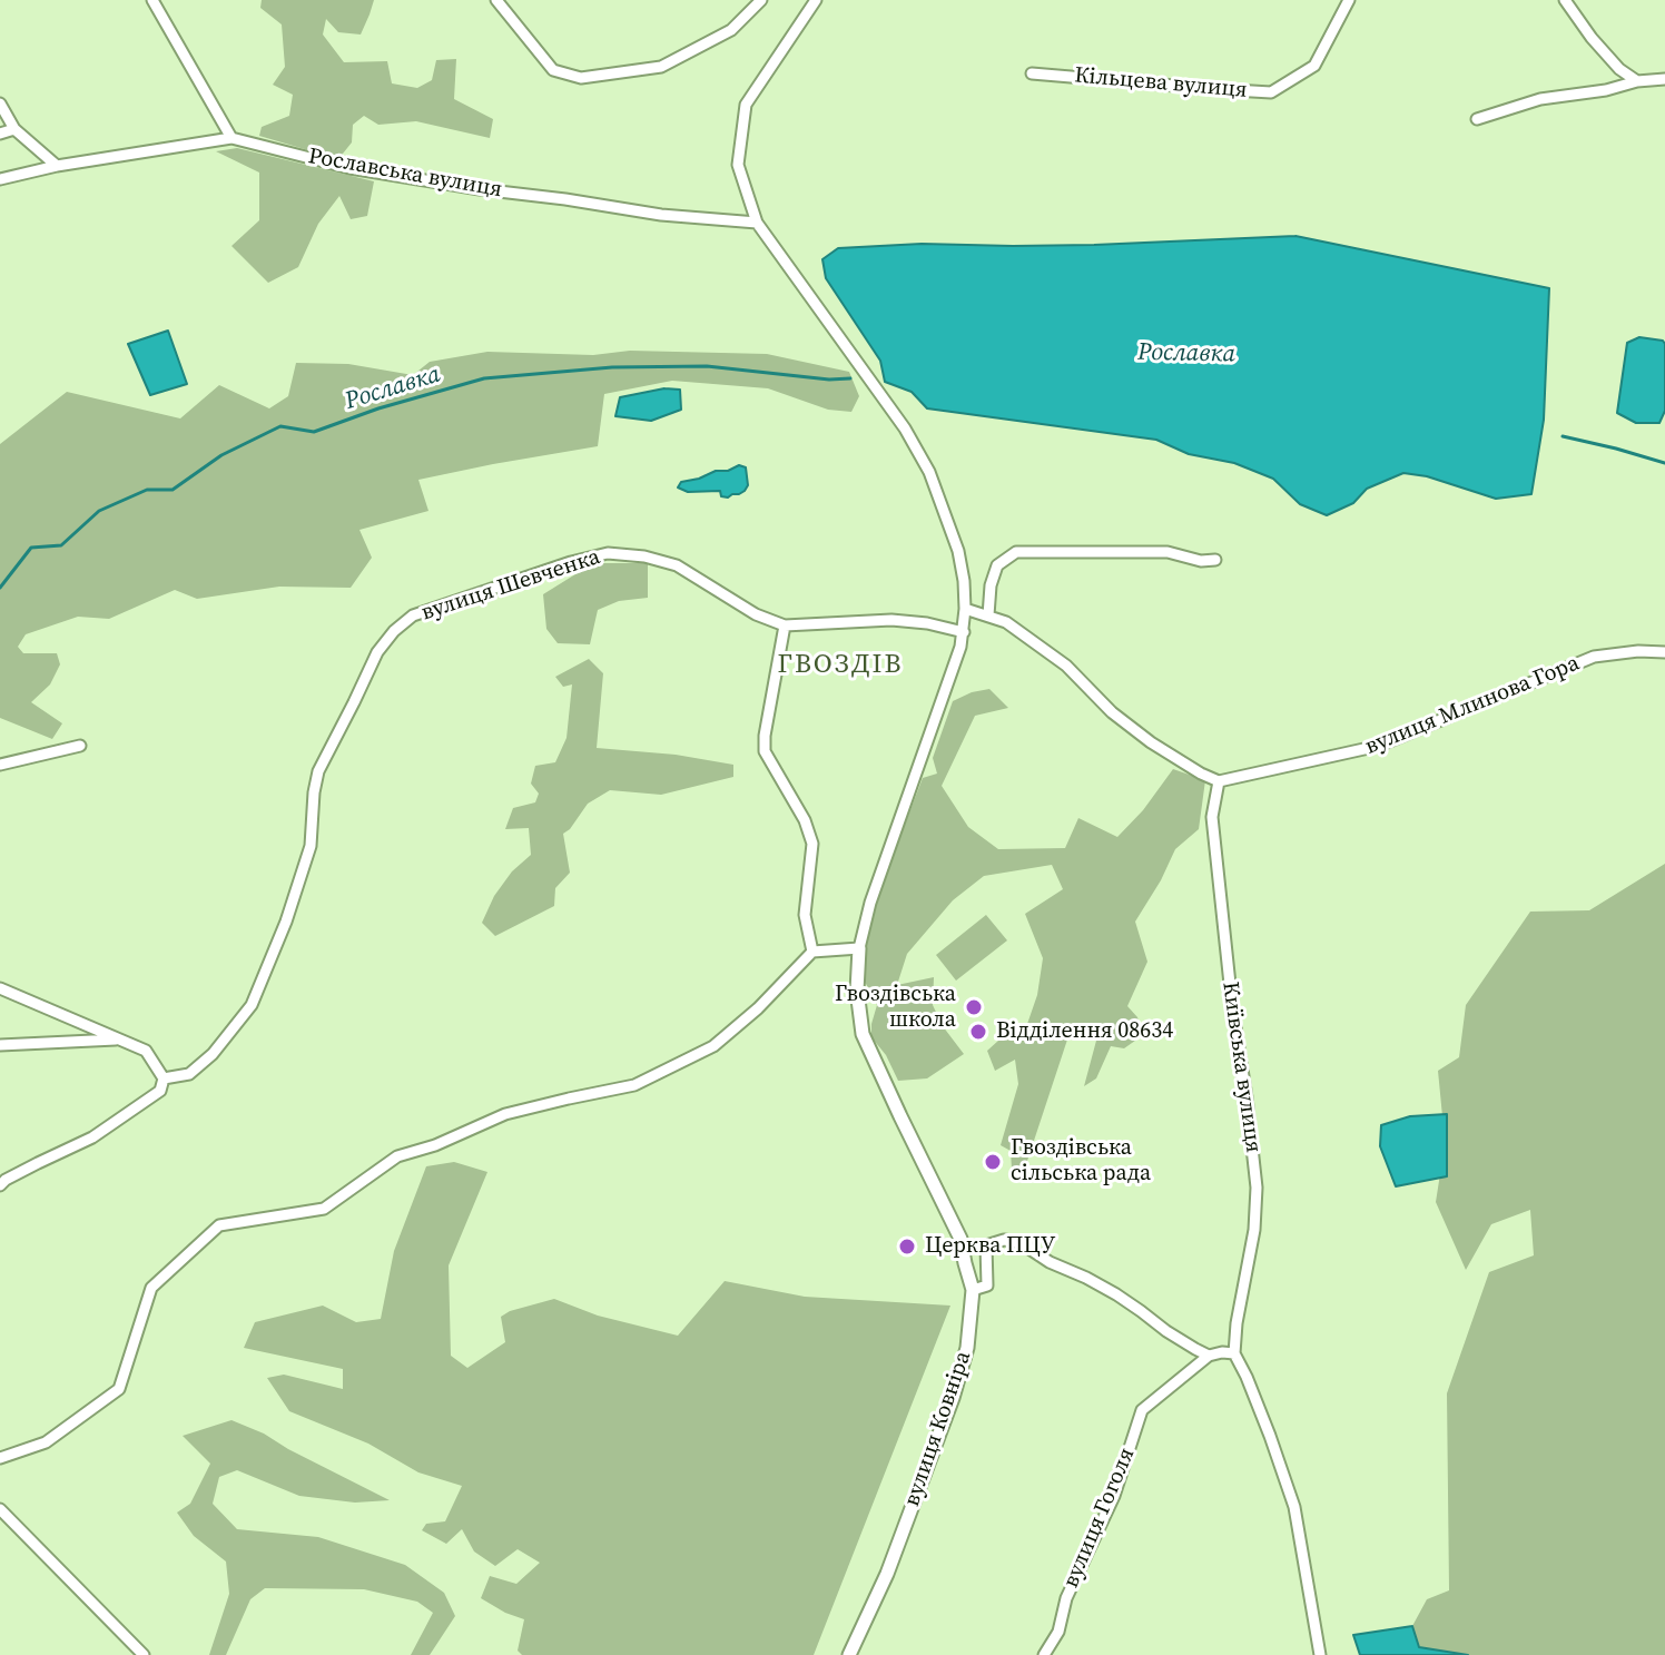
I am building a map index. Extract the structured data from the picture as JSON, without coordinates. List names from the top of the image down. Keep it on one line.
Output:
{"streets":{"street":["Кільцева вулиця","Рославська вулиця","вулиця Шевченка","вулиця Млинова Гора","Київська вулиця","вулиця Ковніра","вулиця Гоголя"]},"crossings":[["вулиця Млинова Гора","Київська вулиця"]],"districts":["ГВОЗДІВ"],"water":["Рославка"],"places":["Гвоздівська школа","Відділення 08634","Гвоздівська сільська рада","Церква ПЦУ"]}
